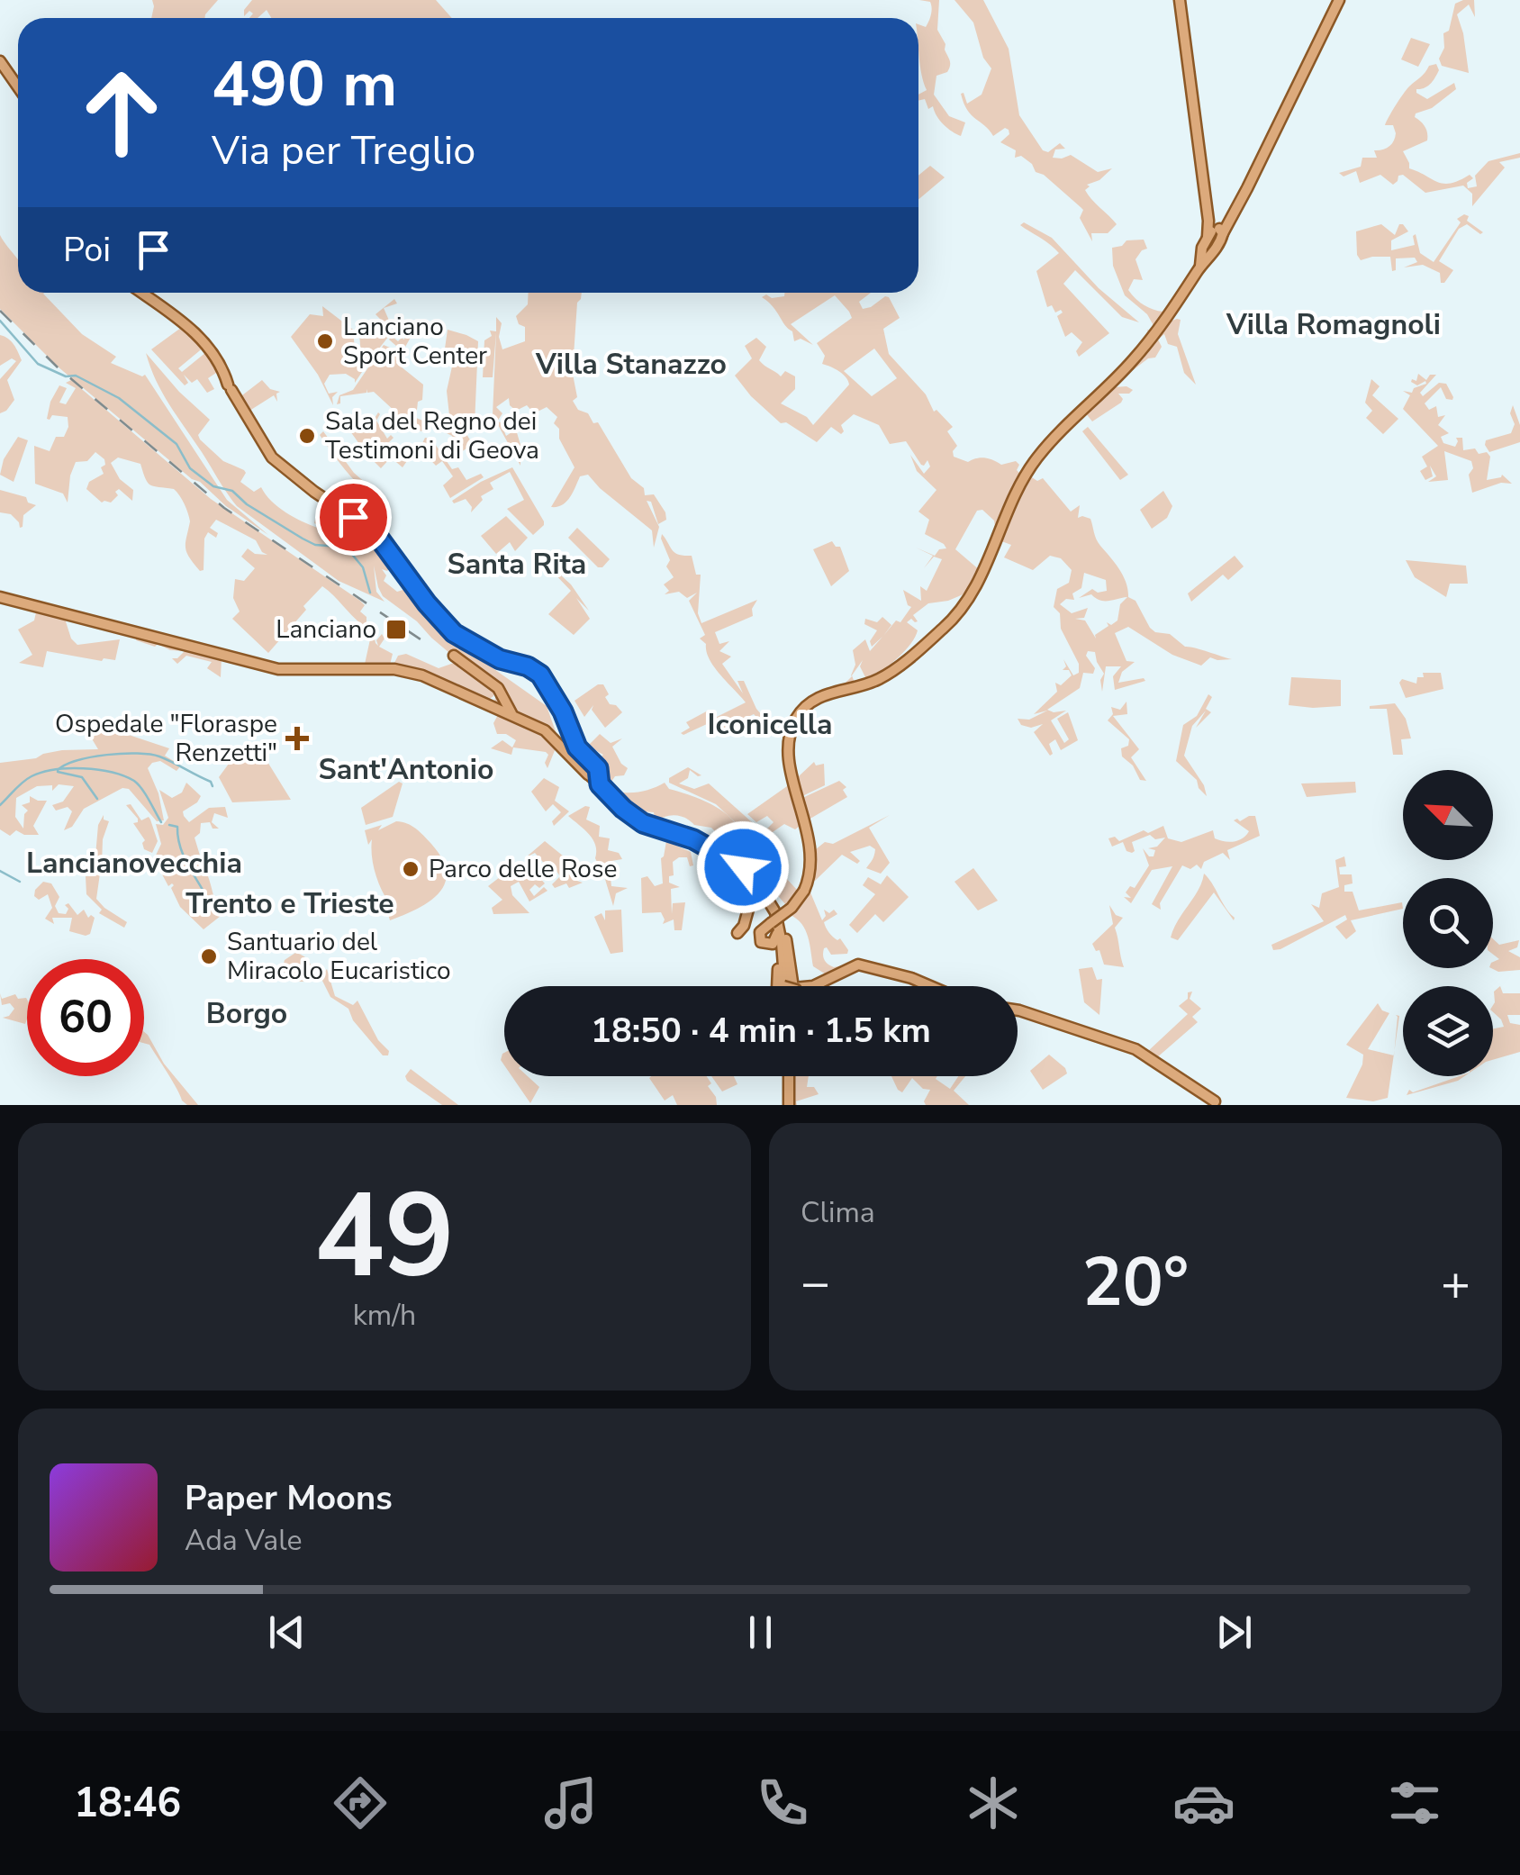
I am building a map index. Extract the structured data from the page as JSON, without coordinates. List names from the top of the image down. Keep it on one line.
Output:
{"districts":["Villa Romagnoli","Villa Stanazzo","Santa Rita","Iconicella","Sant'Antonio","Lancianovecchia","Trento e Trieste","Borgo"],"places":{"other":["Lanciano Sport Center","Sala del Regno dei Testimoni di Geova","Parco delle Rose","Santuario del Miracolo Eucaristico"],"transit":["Lanciano"],"health":["Ospedale \"Floraspe Renzetti\""]},"north":"top left","page":{"turn":["490 m","Via per Treglio"],"then":"Poi","limit":"60","trip":"18:50 · 4 min · 1.5 km","tile":[["49","km/h"],"Clima"],"heat":["−","20°","+"],"song":["Paper Moons","Ada Vale"],"tabs":"18:46"}}
